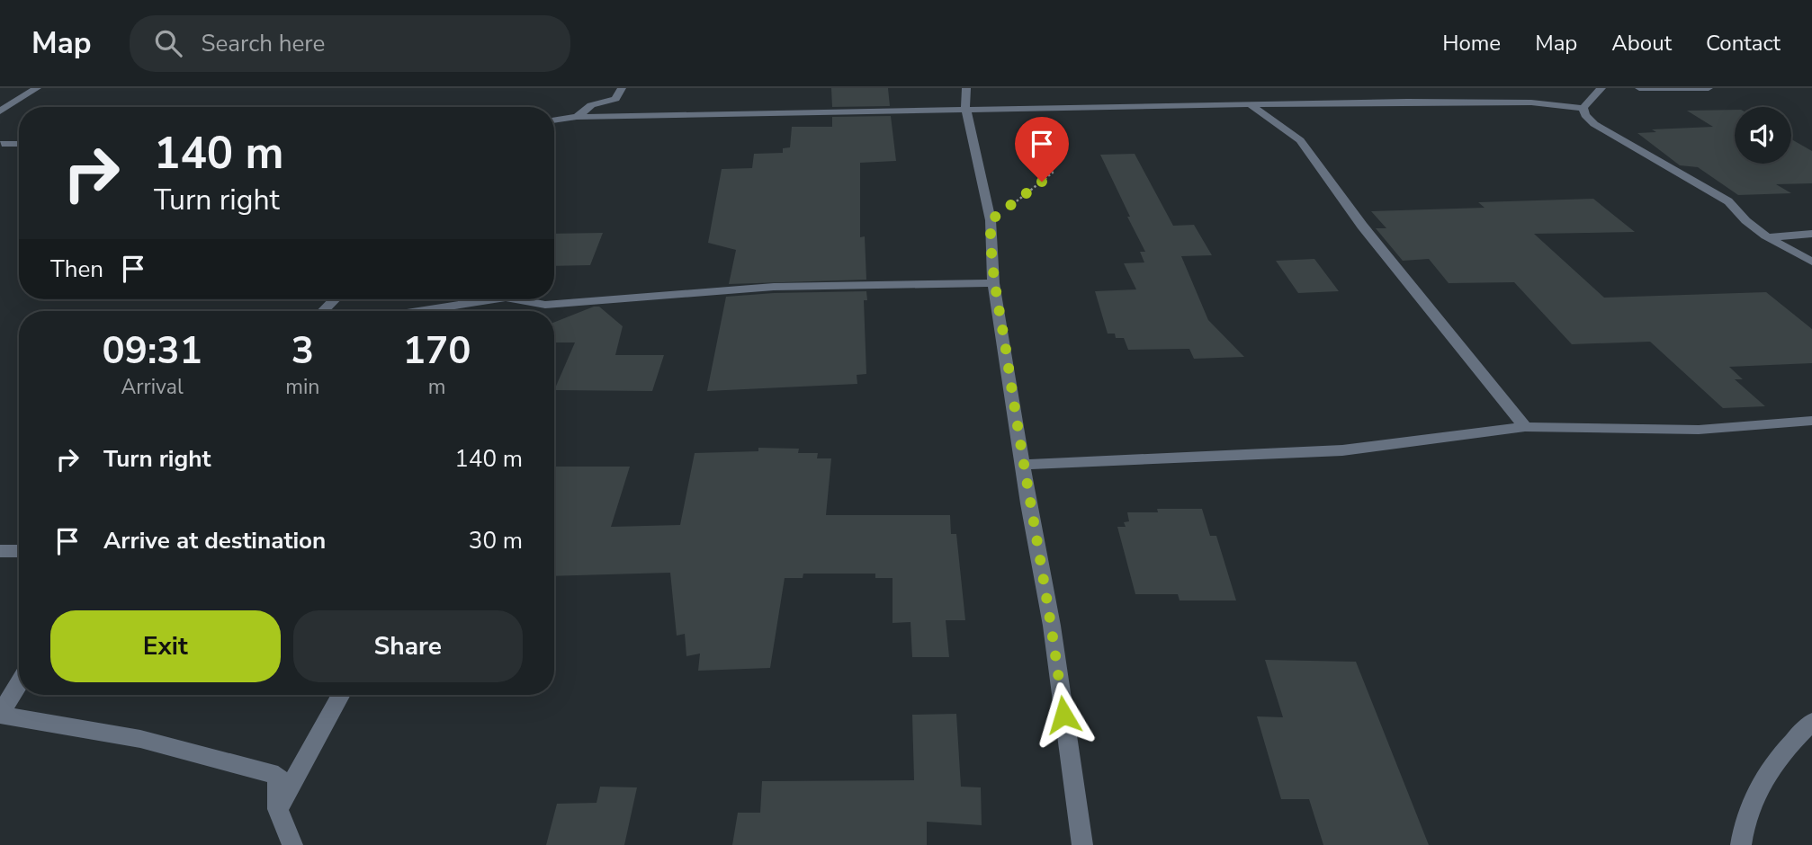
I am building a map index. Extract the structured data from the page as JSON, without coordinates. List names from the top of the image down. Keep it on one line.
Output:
{"page":{"header":"Map","search":"Search here","nav":["Home","Map","About","Contact"],"turn":["140 m","Turn right"],"then":"Then","eta":["09:31","Arrival","3","min","170","m"],"list":[{"name":"Turn right","value":"140 m"},{"name":"Arrive at destination","value":"30 m"}],"buttons":["Exit","Share"]}}
